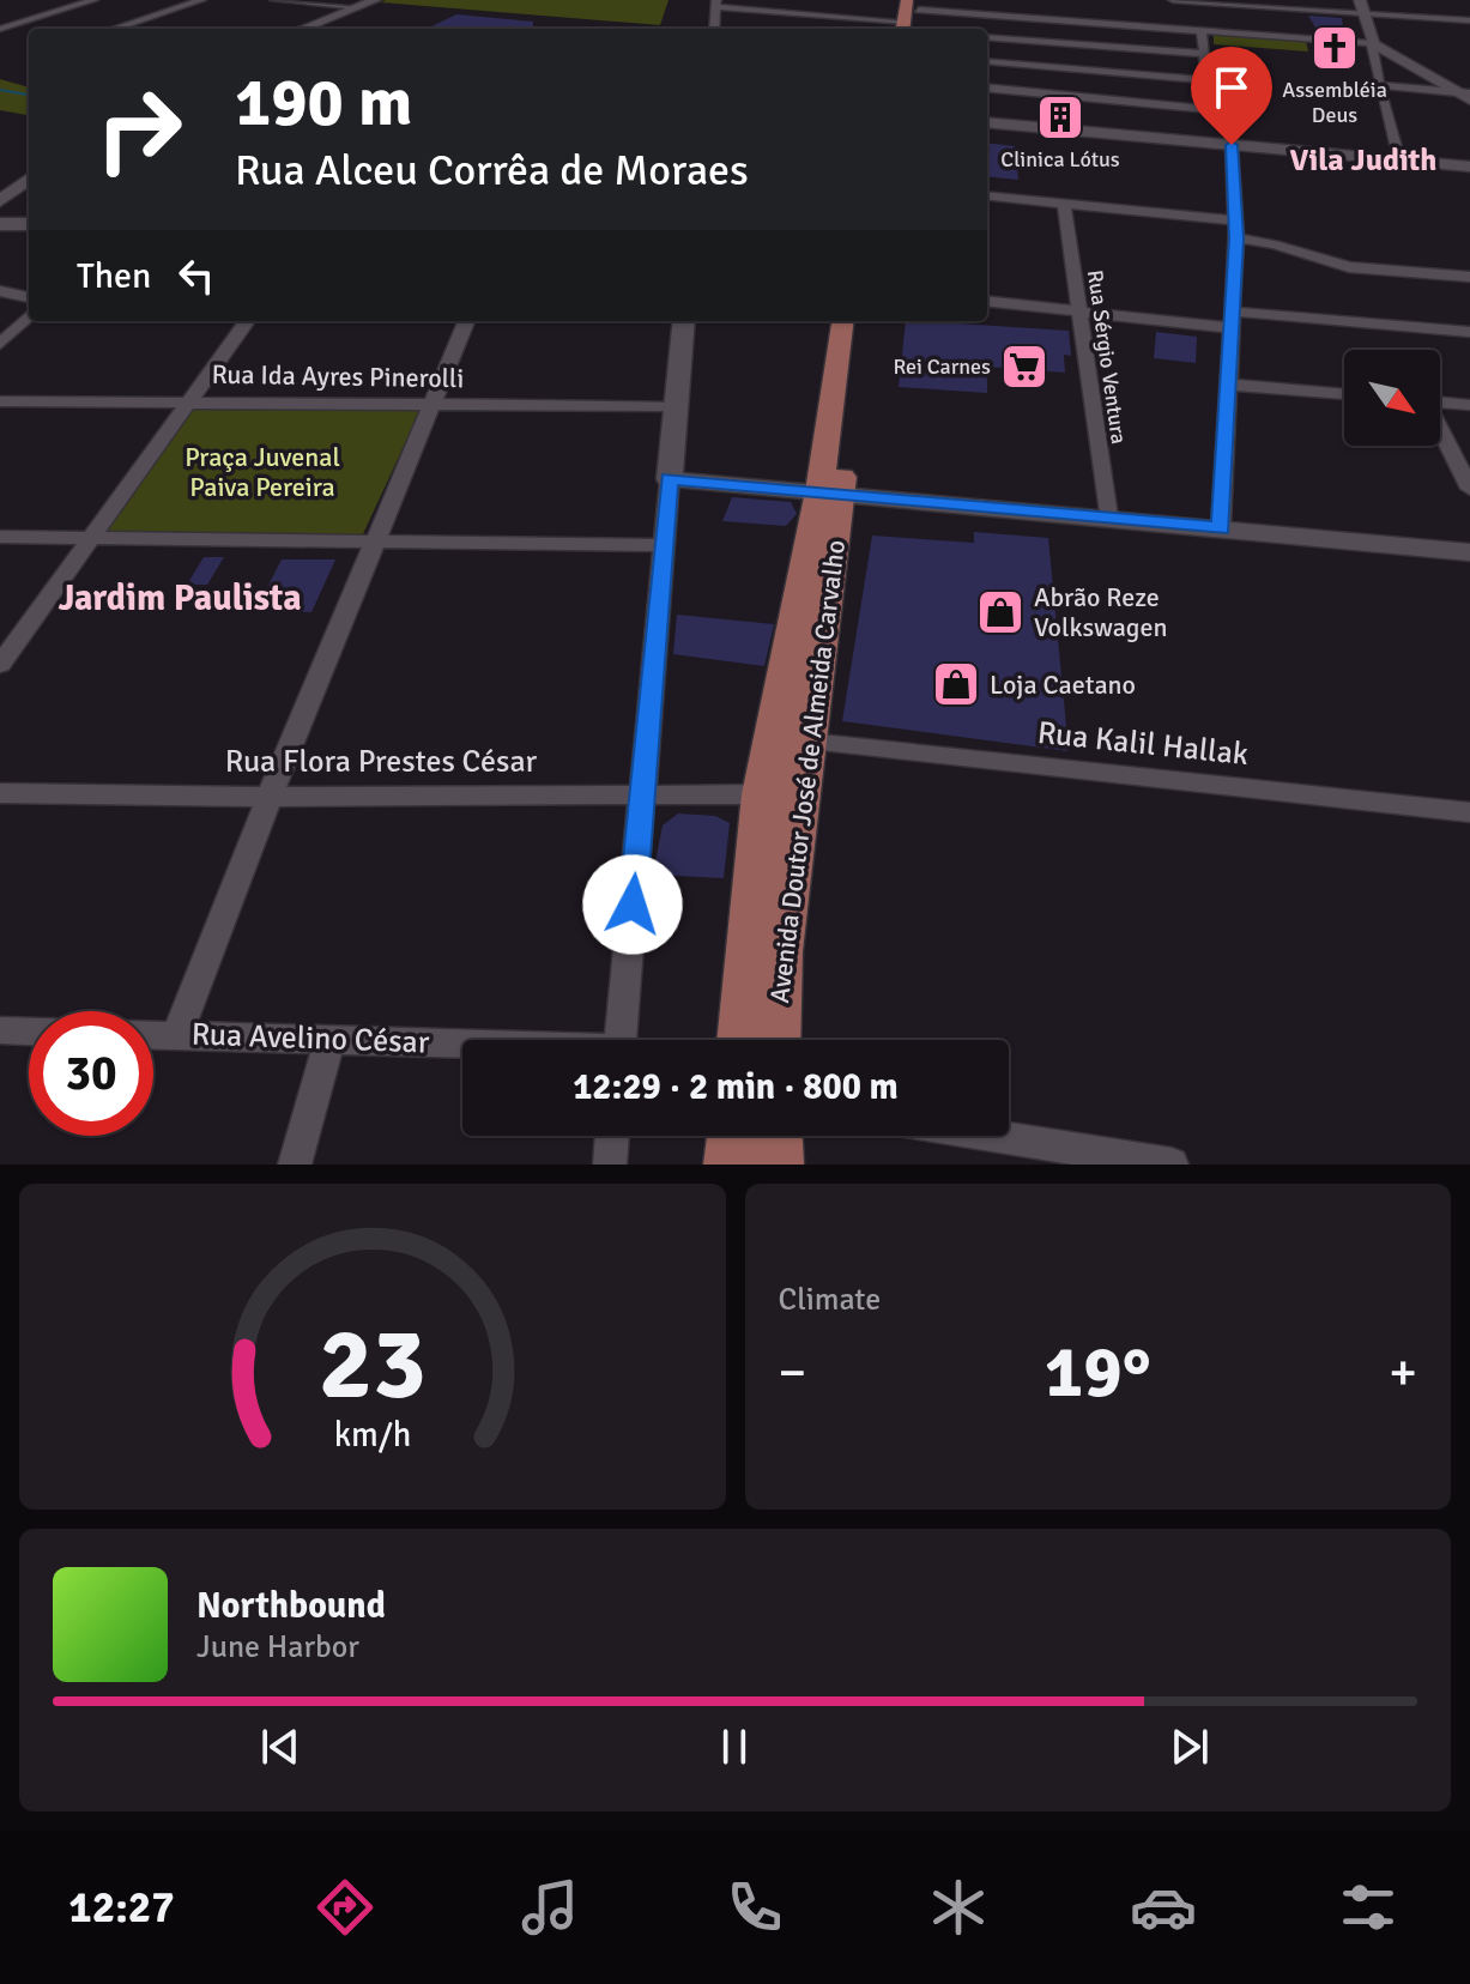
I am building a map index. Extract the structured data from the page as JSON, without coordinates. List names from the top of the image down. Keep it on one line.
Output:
{"streets":{"main road":["Avenida Doutor José de Almeida Carvalho"],"street":["Rua Sérgio Ventura","Rua Ida Ayres Pinerolli","Rua Kalil Hallak","Rua Flora Prestes César","Rua Avelino César"]},"crossings":[["Rua Kalil Hallak","Avenida Doutor José de Almeida Carvalho"],["Rua Flora Prestes César","Avenida Doutor José de Almeida Carvalho"]],"districts":["Vila Judith","Jardim Paulista"],"parks":["Praça Juvenal Paiva Pereira"],"places":{"church":["Assembléia Deus"],"building":["Clinica Lótus"],"supermarket":["Rei Carnes"],"shop":["Abrão Reze Volkswagen","Loja Caetano"]},"north":"bottom right","page":{"turn":["190 m","Rua Alceu Corrêa de Moraes"],"then":"Then","limit":"30","trip":"12:29 · 2 min · 800 m","tile":"Climate","heat":["−","19°","+"],"song":["Northbound","June Harbor"],"tabs":"12:27","gauge":["23","km/h"]}}
